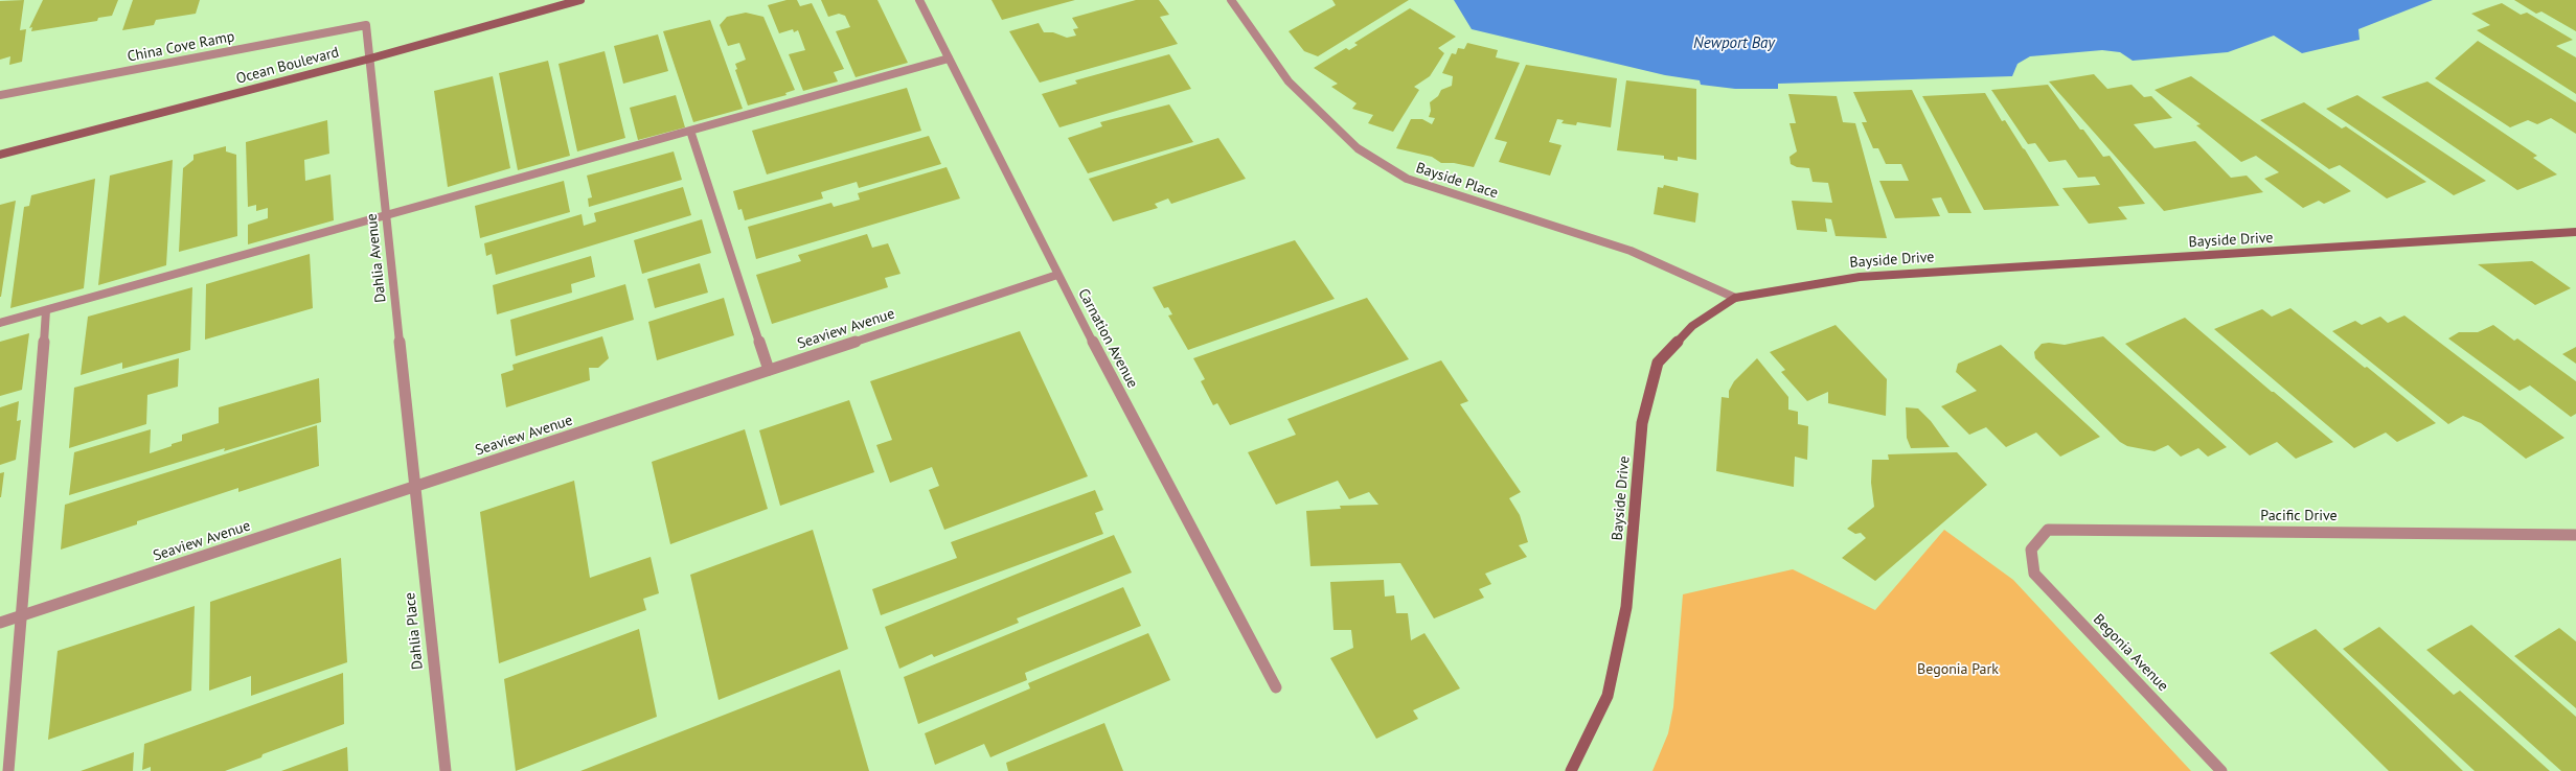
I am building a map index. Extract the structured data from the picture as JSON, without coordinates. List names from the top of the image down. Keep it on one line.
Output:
{"streets":{"main road":["Ocean Boulevard","Bayside Drive"],"street":["China Cove Ramp","Bayside Place","Dahlia Avenue","Seaview Avenue","Carnation Avenue","Pacific Drive","Dahlia Place","Begonia Avenue"]},"crossings":[["China Cove Ramp","Dahlia Avenue"],["Ocean Boulevard","Dahlia Avenue"],["Bayside Place","Bayside Drive"],["Dahlia Avenue","Seaview Avenue"],["Dahlia Avenue","Dahlia Place"],["Seaview Avenue","Carnation Avenue"],["Seaview Avenue","Dahlia Place"],["Pacific Drive","Begonia Avenue"]],"water":["Newport Bay"],"parks":["Begonia Park"]}
